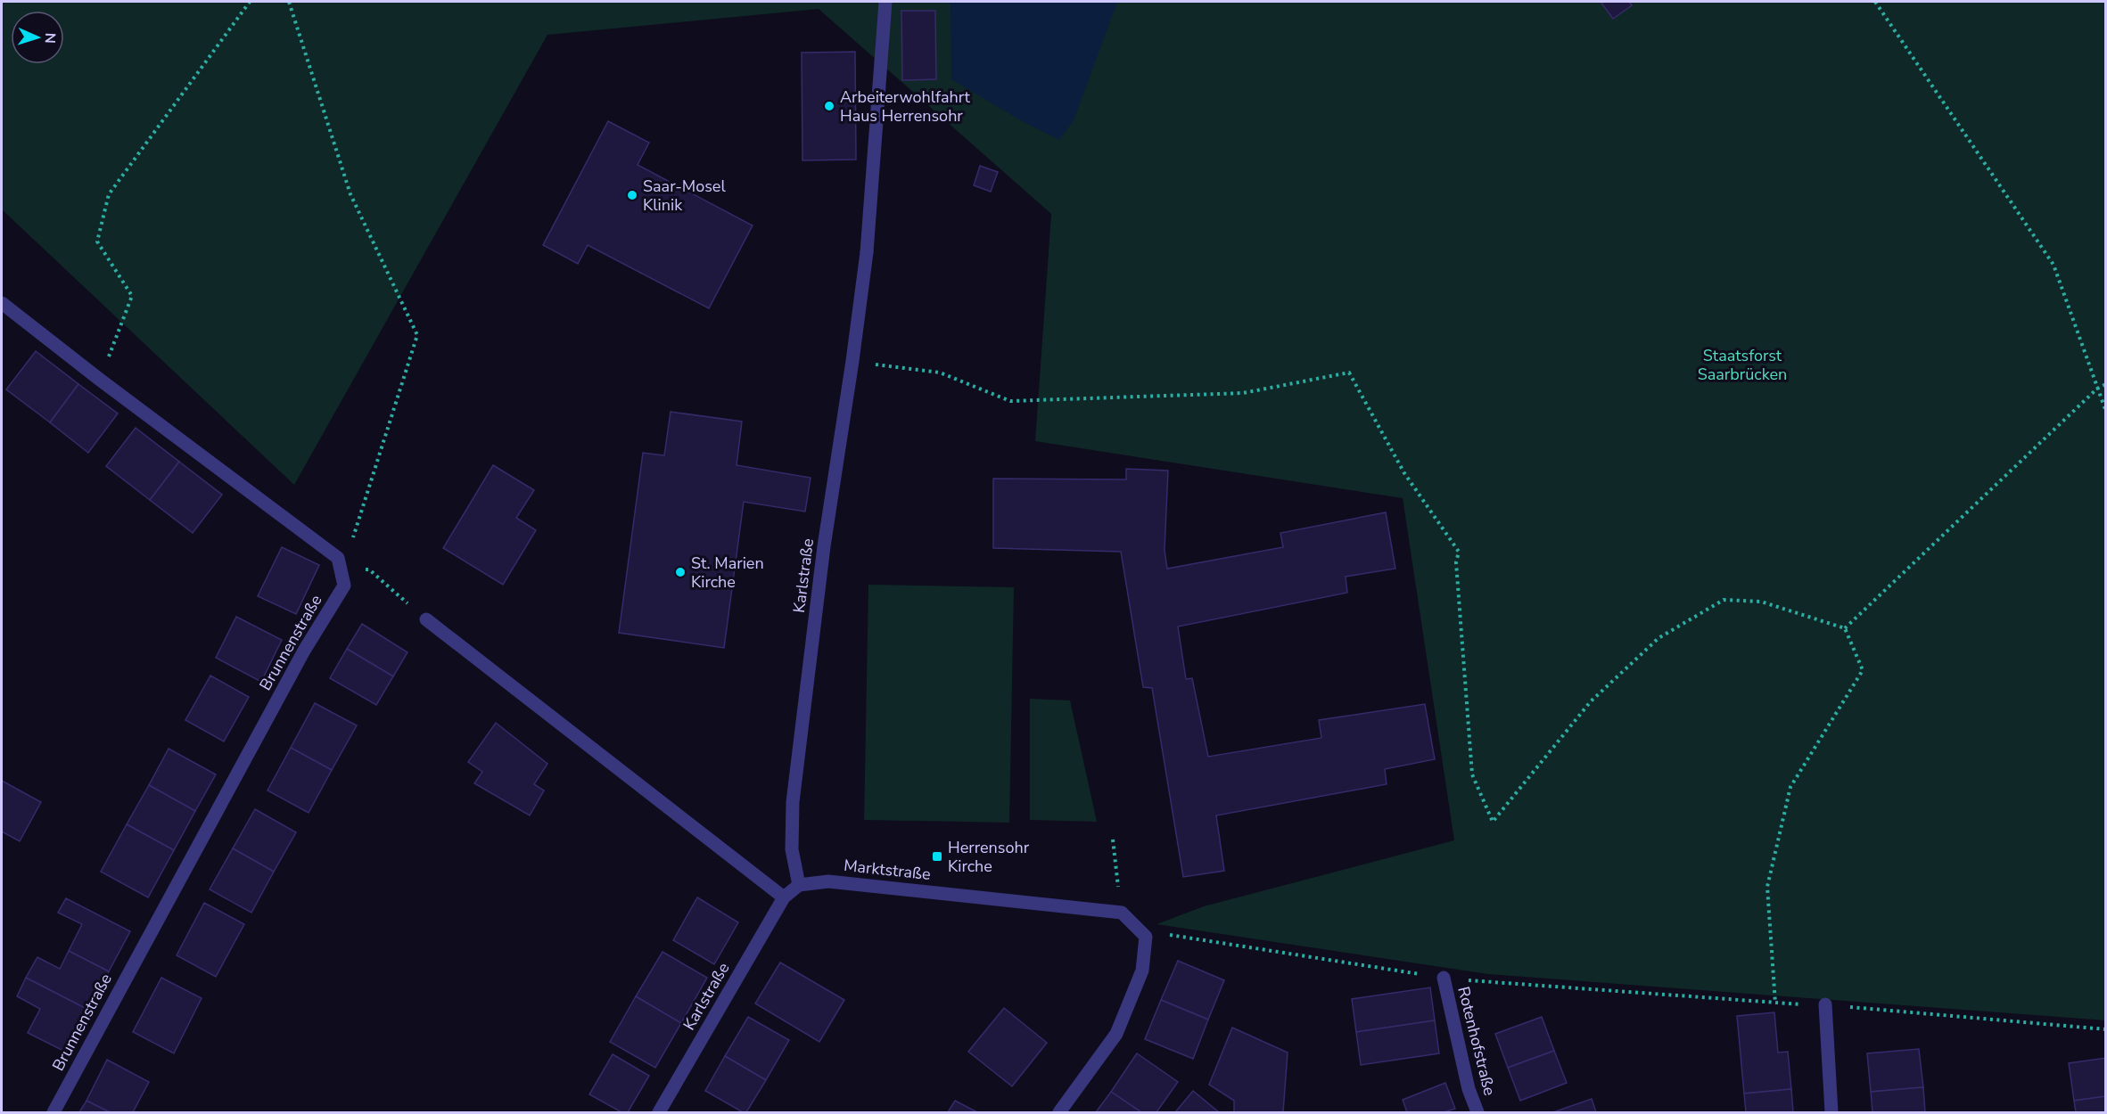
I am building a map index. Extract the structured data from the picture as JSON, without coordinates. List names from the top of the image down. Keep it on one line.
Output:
{"streets":{"street":["Karlstraße","Brunnenstraße","Marktstraße","Rotenhofstraße"]},"crossings":[["Karlstraße","Marktstraße"]],"parks":["Staatsforst Saarbrücken"],"places":{"other":["Arbeiterwohlfahrt Haus Herrensohr","Saar-Mosel Klinik","St. Marien Kirche"],"transit":["Herrensohr Kirche"]},"north":"right"}
